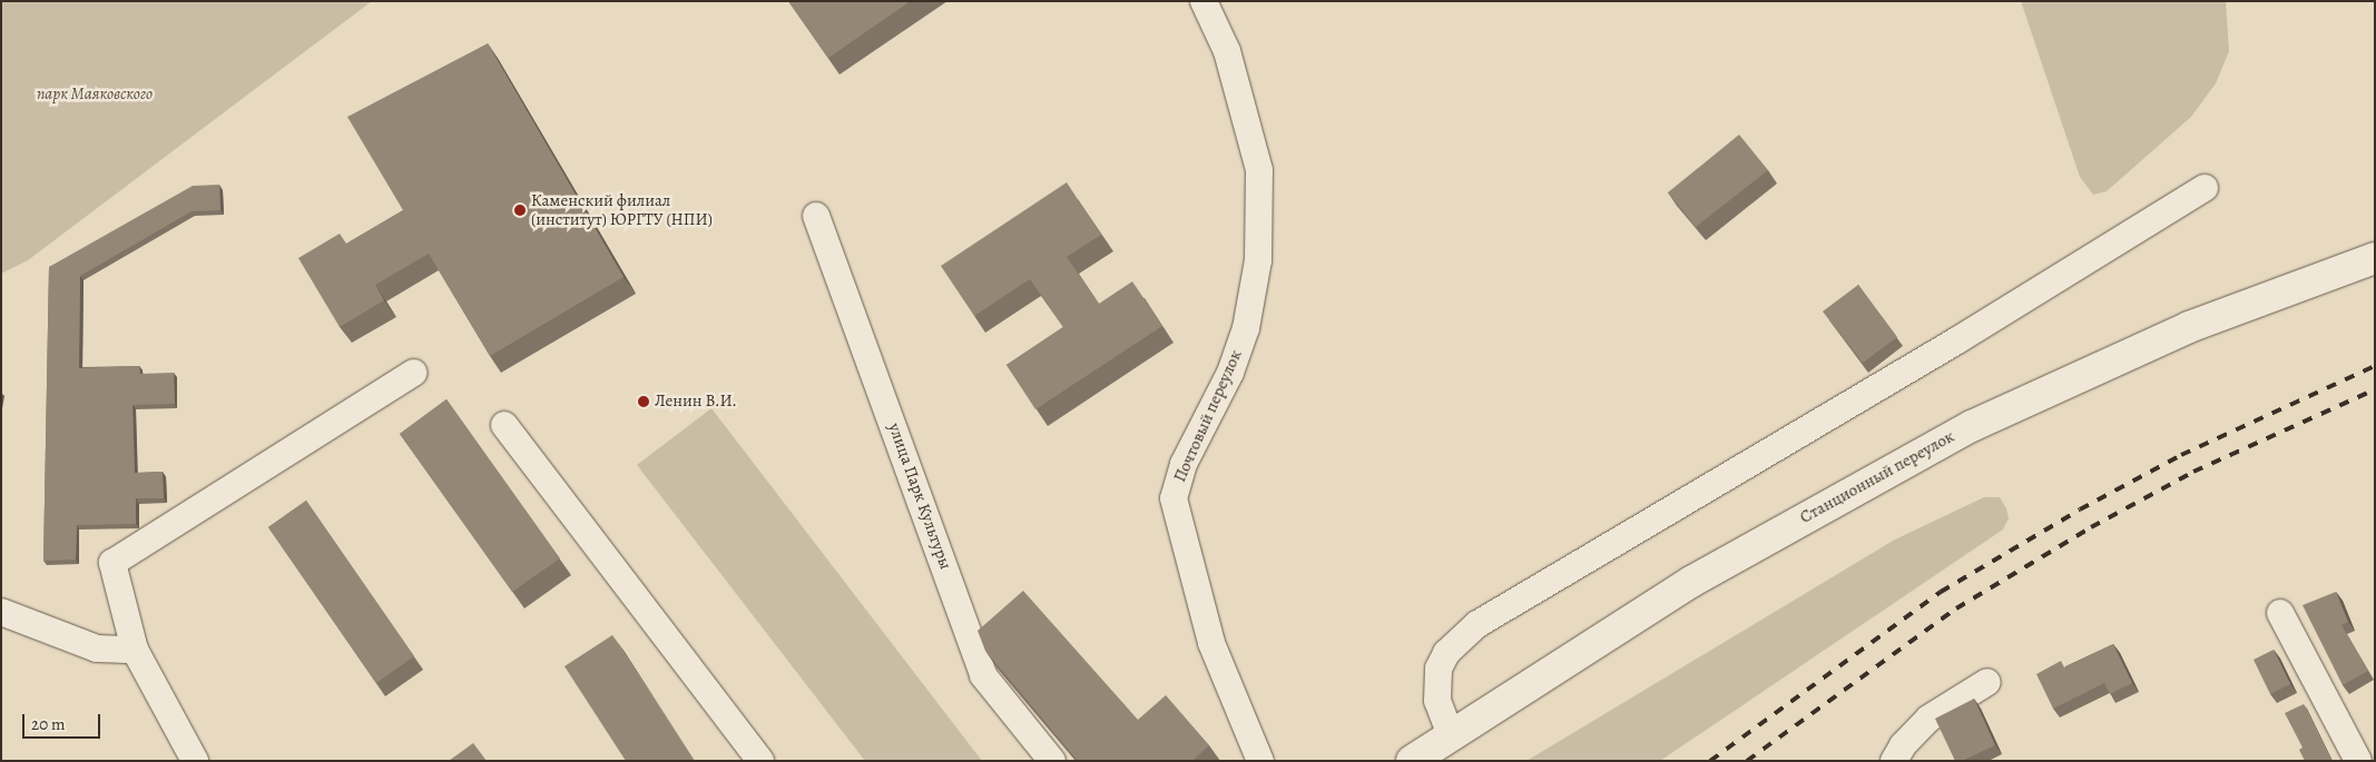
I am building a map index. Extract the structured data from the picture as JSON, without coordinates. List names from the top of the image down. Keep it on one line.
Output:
{"streets":{"main road":["Станционный переулок"],"street":["Почтовый переулок","улица Парк Культуры"]},"parks":["парк Маяковского"],"places":["Каменский филиал (институт) ЮРГТУ (НПИ)","Ленин В.И."],"scale_bar":"20 m"}
